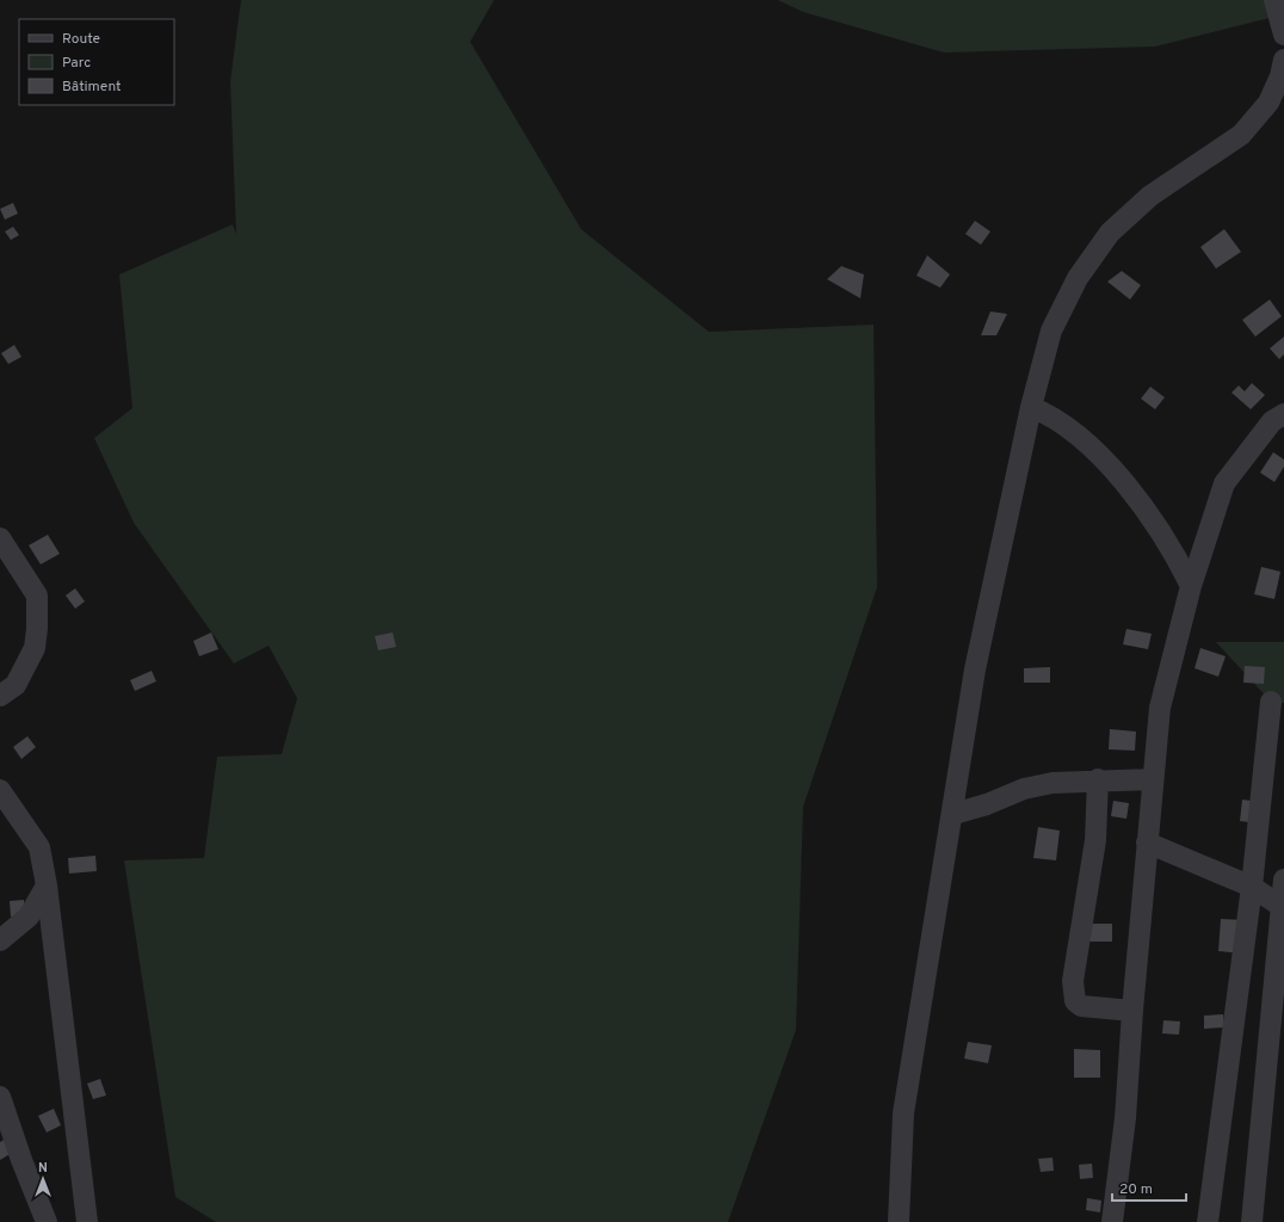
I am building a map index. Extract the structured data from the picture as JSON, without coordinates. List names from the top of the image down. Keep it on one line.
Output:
{"legend":["Route","Parc","Bâtiment"],"scale_bar":"20 m","north":"top"}
